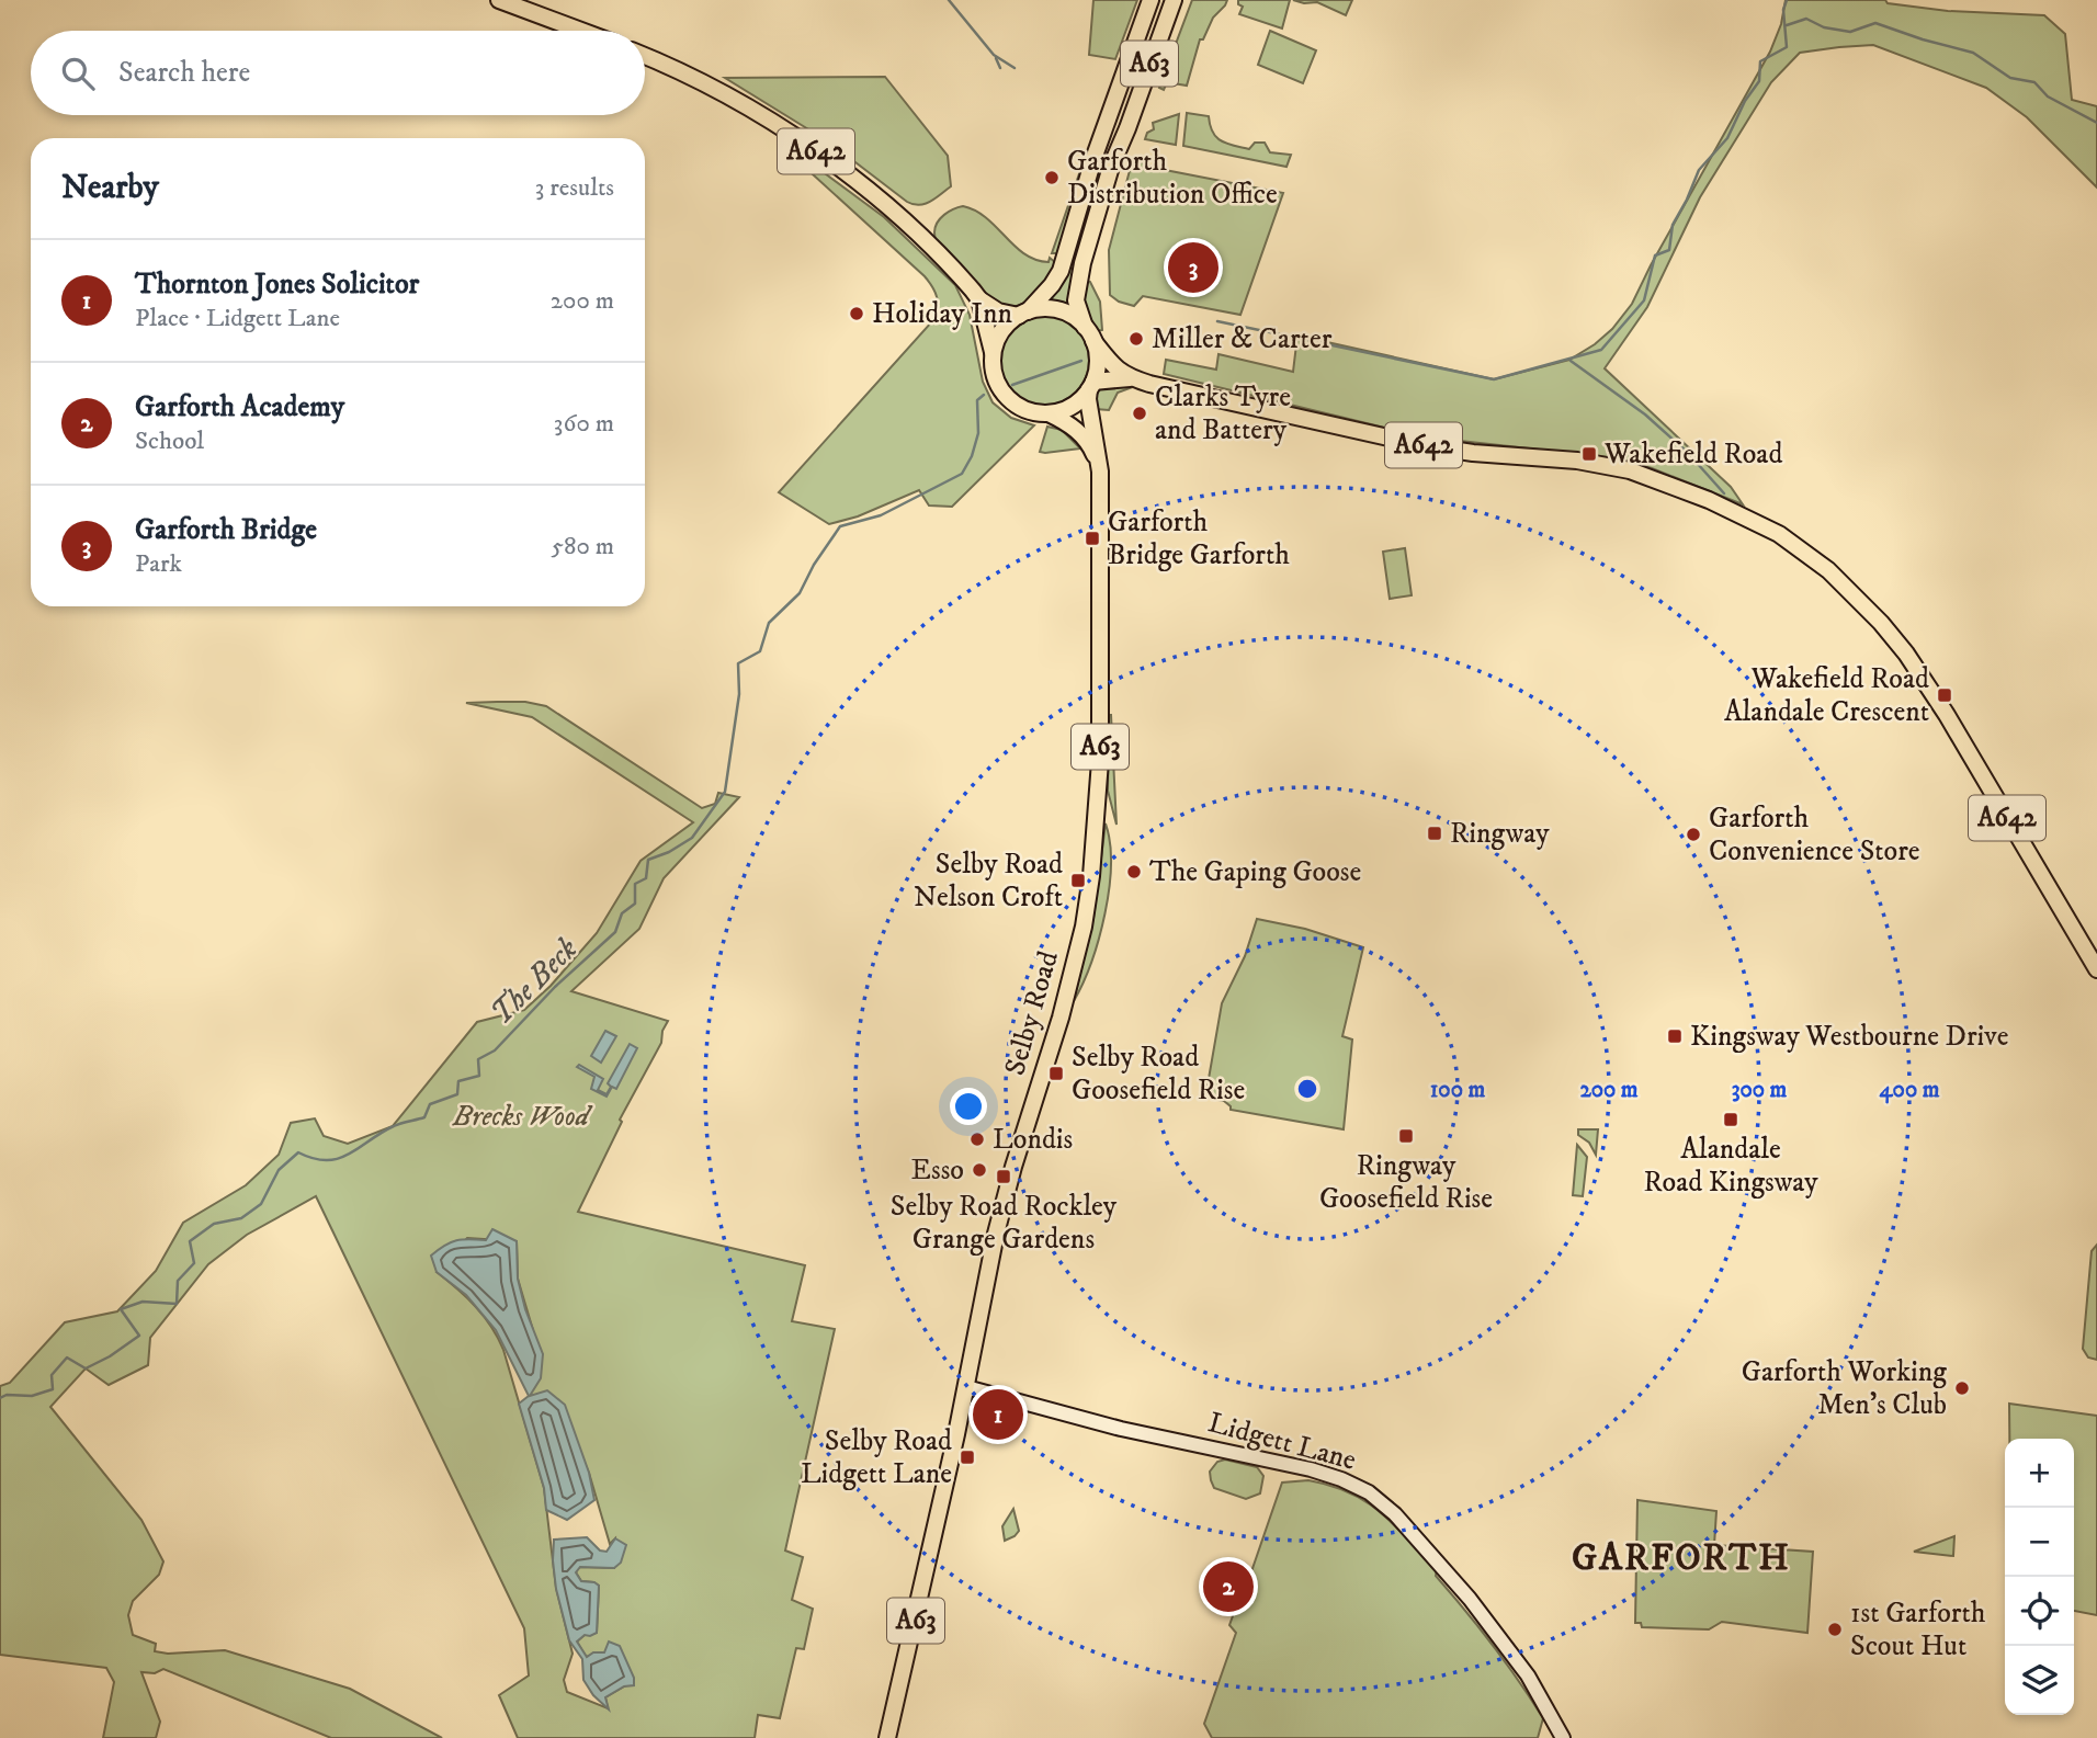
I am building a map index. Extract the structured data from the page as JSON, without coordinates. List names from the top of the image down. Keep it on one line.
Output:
{"streets":{"main road":["A63","A642","Selby Road","Lidgett Lane"]},"crossings":[["A63","A642"],["A63","Selby Road"],["A642","Selby Road"],["Selby Road","Lidgett Lane"]],"districts":["GARFORTH"],"water":["The Beck"],"parks":["Brecks Wood"],"places":{"other":["Garforth Distribution Office","Holiday Inn","Miller & Carter","Clarks Tyre and Battery","Garforth Convenience Store","The Gaping Goose","Londis","Esso","Garforth Working Men's Club","1st Garforth Scout Hut"],"transit":["Wakefield Road","Garforth Bridge Garforth","Wakefield Road Alandale Crescent","Ringway","Selby Road Nelson Croft","Kingsway Westbourne Drive","Selby Road Goosefield Rise","Alandale Road Kingsway","Ringway Goosefield Rise","Selby Road Rockley Grange Gardens","Selby Road Lidgett Lane"]},"page":{"search":"Search here","heading":["Nearby","3 results"],"pins":["3","1","2"],"list":[{"mark":"1","name":"Thornton Jones Solicitor","note":"Place · Lidgett Lane","value":"200 m"},{"mark":"2","name":"Garforth Academy","note":"School","value":"360 m"},{"mark":"3","name":"Garforth Bridge","note":"Park","value":"580 m"}],"map_buttons":["+","−"]},"rings":["100 m","200 m","300 m","400 m"]}
